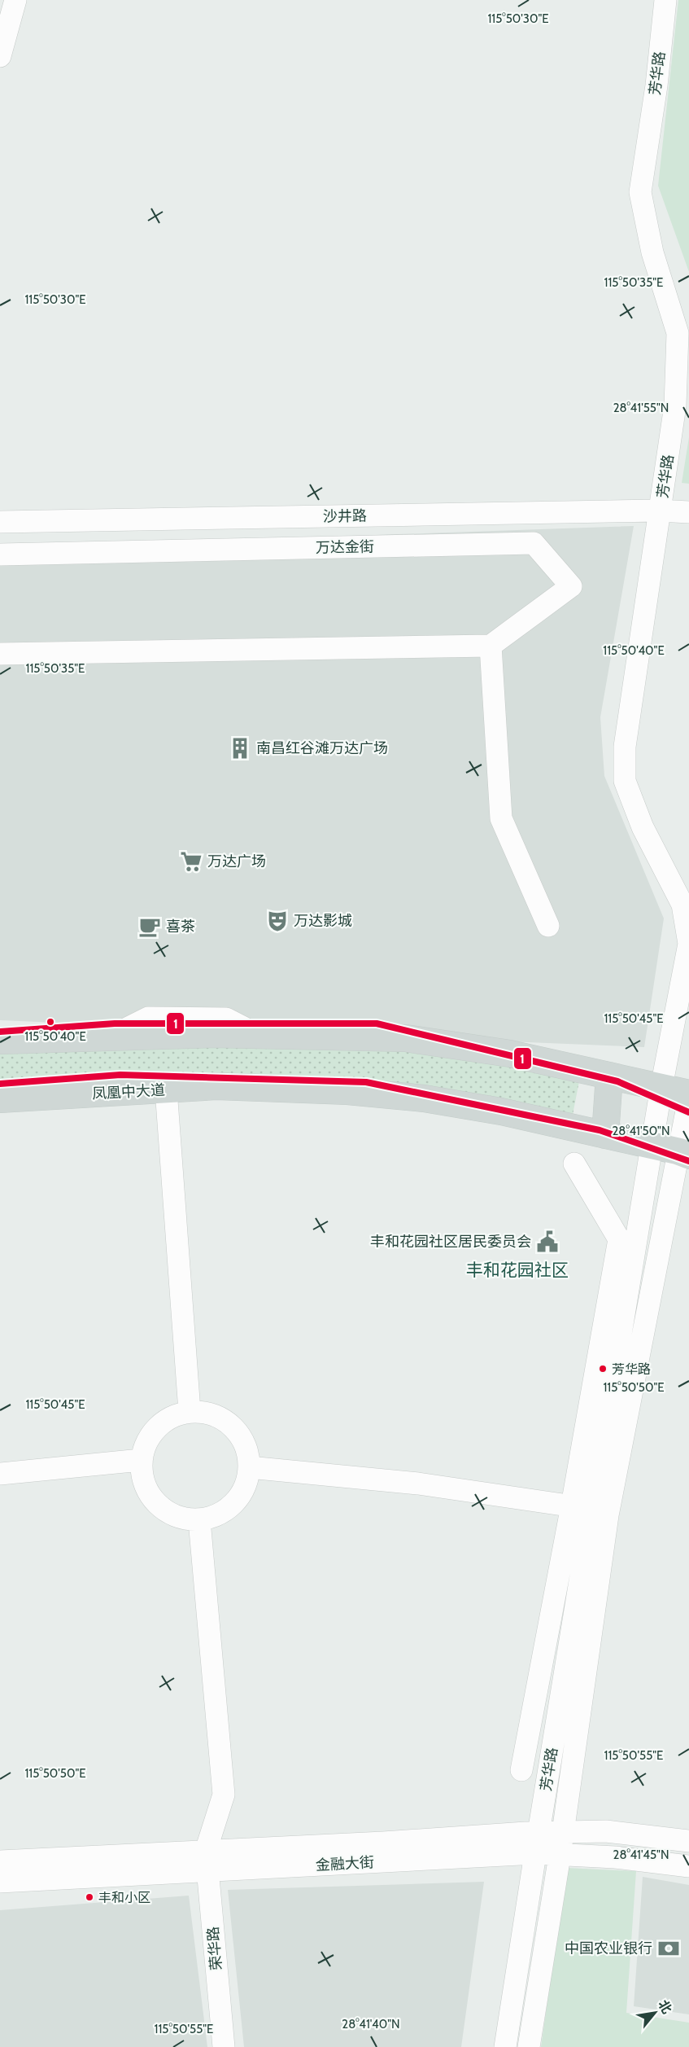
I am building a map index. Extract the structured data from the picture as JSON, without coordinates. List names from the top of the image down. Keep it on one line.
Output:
{"streets":{"main road":["凤凰中大道"],"street":["芳华路","沙井路","万达金街","金融大街","荣华路"]},"crossings":[["芳华路","沙井路"],["芳华路","凤凰中大道"],["芳华路","金融大街"],["金融大街","荣华路"]],"districts":["丰和花园社区"],"places":{"building":["南昌红谷滩万达广场"],"supermarket":["万达广场"],"theatre":["万达影城"],"cafe":["喜茶"],"public building":["丰和花园社区居民委员会"],"other":["芳华路","丰和小区"],"bank":["中国农业银行"]},"lines":["transit line 1"],"north":"top right","coordinates":["115°50'30\"E","115°50'35\"E","28°41'55\"N","115°50'40\"E","115°50'45\"E","28°41'50\"N","115°50'50\"E","115°50'55\"E","28°41'45\"N","28°41'40\"N"]}
